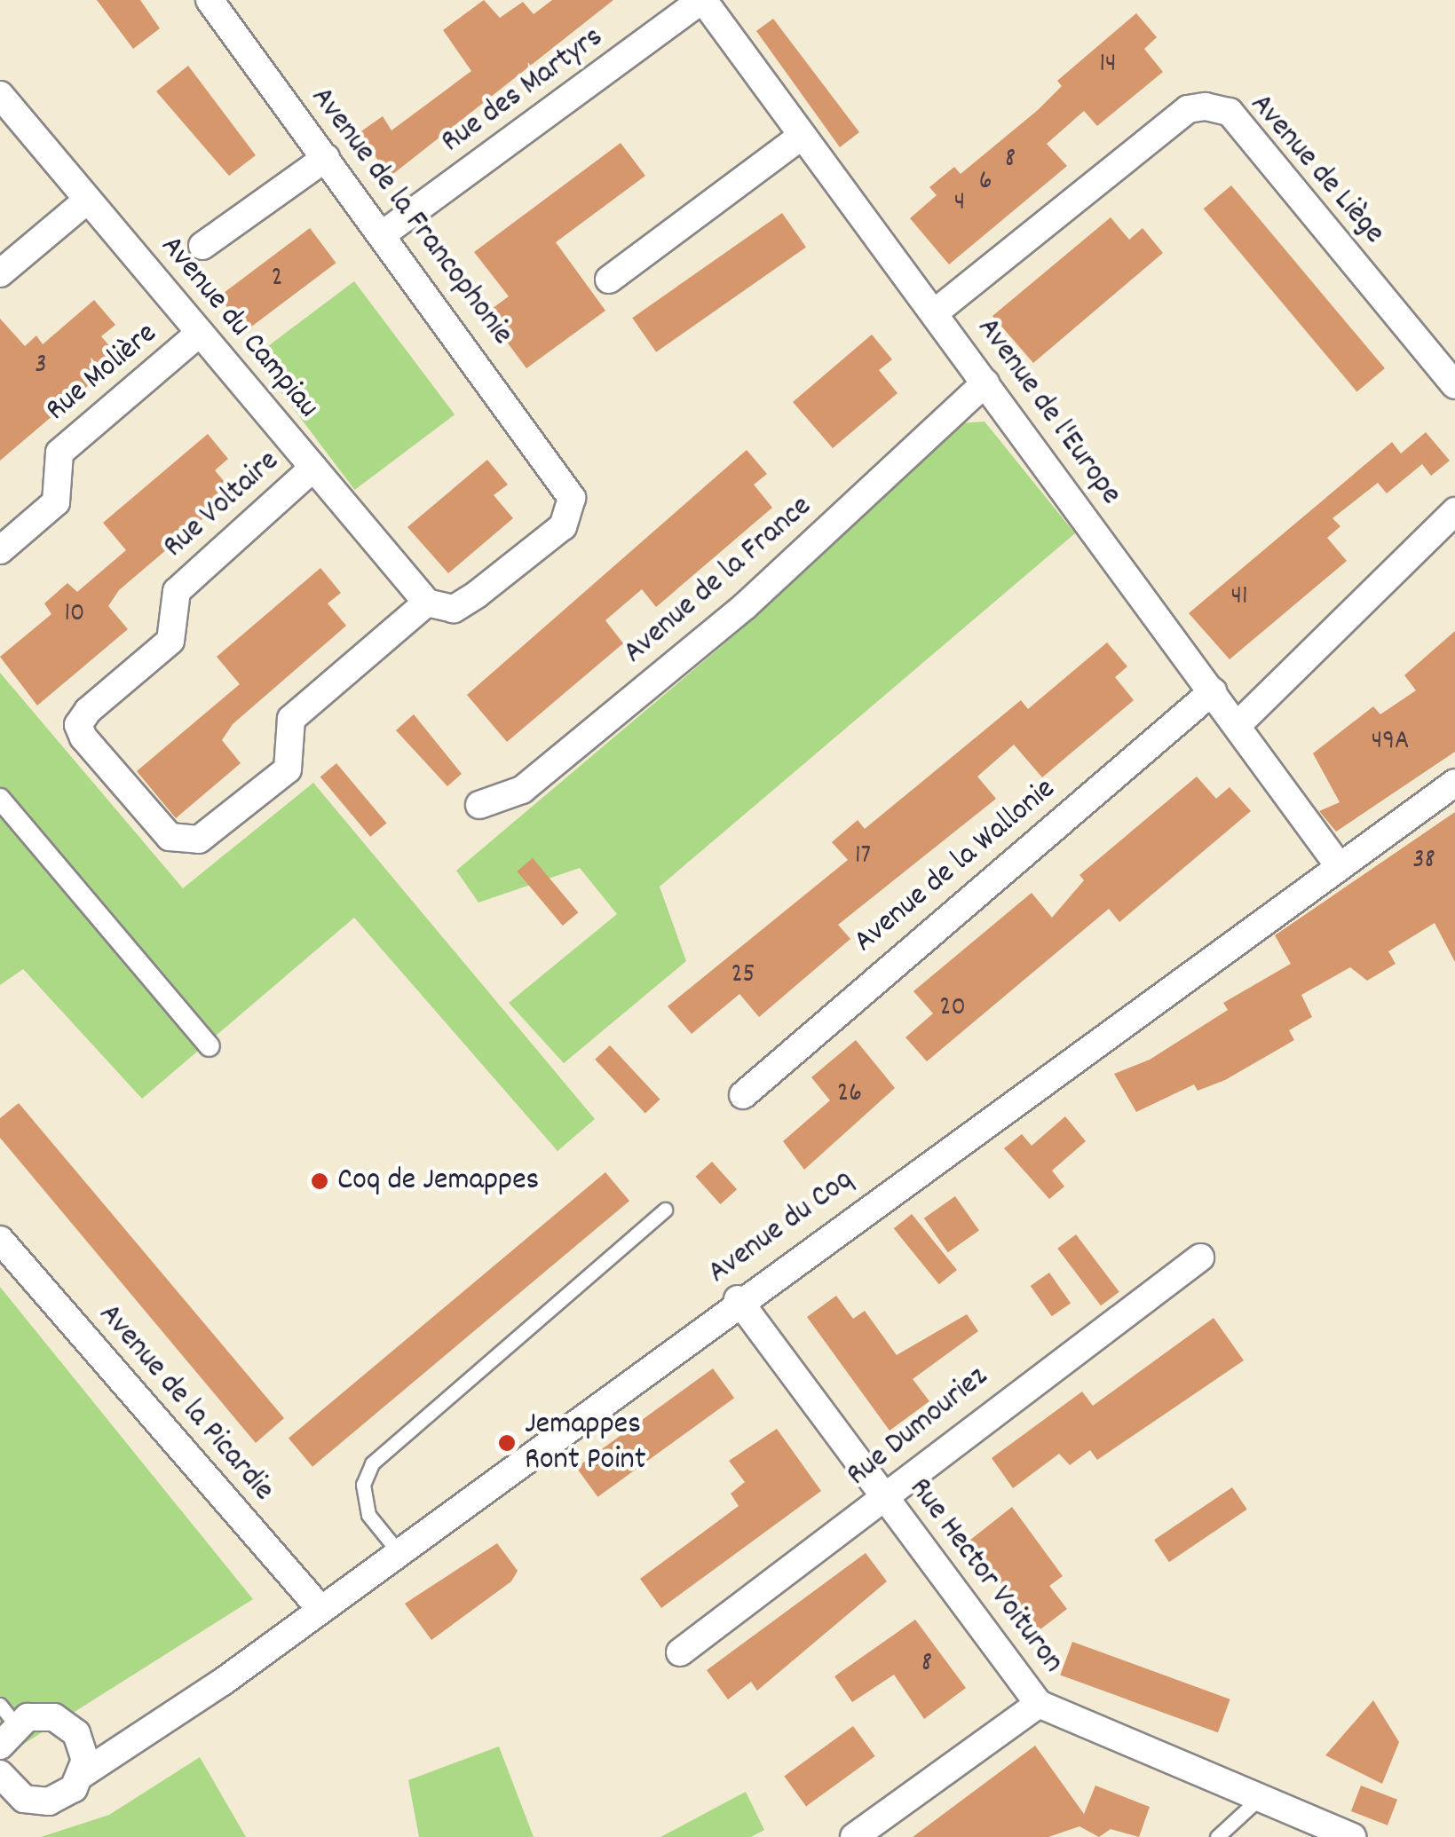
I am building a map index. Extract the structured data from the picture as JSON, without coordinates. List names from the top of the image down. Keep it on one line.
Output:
{"streets":{"street":["Rue des Martyrs","Avenue de Liège","Avenue de la Francophonie","Avenue du Campiau","Rue Molière","Avenue de l'Europe","Rue Voltaire","Avenue de la France","Avenue de la Wallonie","Avenue du Coq","Avenue de la Picardie","Rue Dumouriez","Rue Hector Voituron"]},"crossings":[["Rue des Martyrs","Avenue de la Francophonie"],["Rue des Martyrs","Avenue de l'Europe"],["Avenue de Liège","Avenue de l'Europe"],["Avenue de la Francophonie","Avenue du Campiau"],["Avenue de la Francophonie","Rue Voltaire"],["Avenue du Campiau","Rue Molière"],["Avenue du Campiau","Rue Voltaire"],["Avenue de l'Europe","Avenue de la France"],["Avenue de l'Europe","Avenue de la Wallonie"],["Avenue de l'Europe","Avenue du Coq"],["Avenue du Coq","Avenue de la Picardie"],["Avenue du Coq","Rue Hector Voituron"],["Rue Dumouriez","Rue Hector Voituron"]],"places":["Coq de Jemappes","Jemappes Ront Point"],"house_numbers":["14","8","6","4","2","3","41","10","49A","17","38","25","20","26","8"]}
